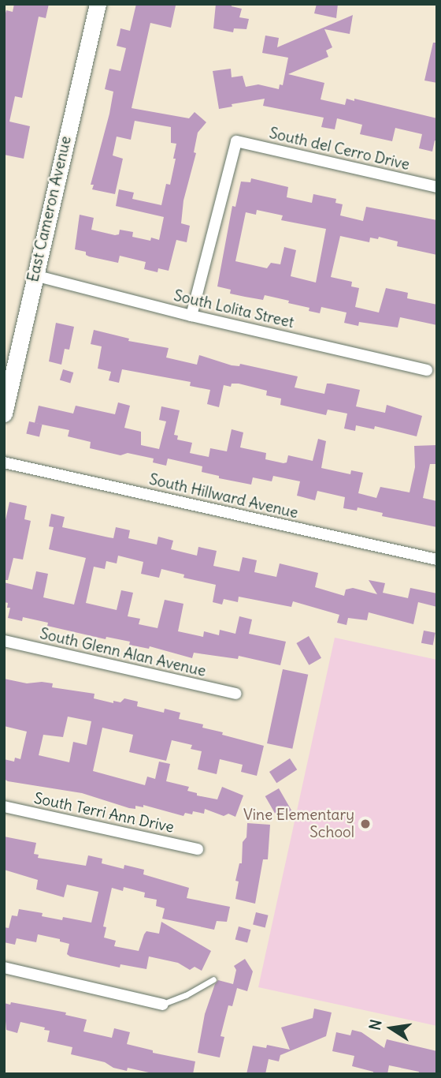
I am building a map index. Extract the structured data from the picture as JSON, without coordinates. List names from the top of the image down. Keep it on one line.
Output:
{"streets":{"main road":["East Cameron Avenue"],"street":["South del Cerro Drive","South Lolita Street","South Hillward Avenue","South Glenn Alan Avenue","South Terri Ann Drive"]},"crossings":[["South del Cerro Drive","South Lolita Street"],["East Cameron Avenue","South Lolita Street"]],"places":["Vine Elementary School"],"north":"left"}
